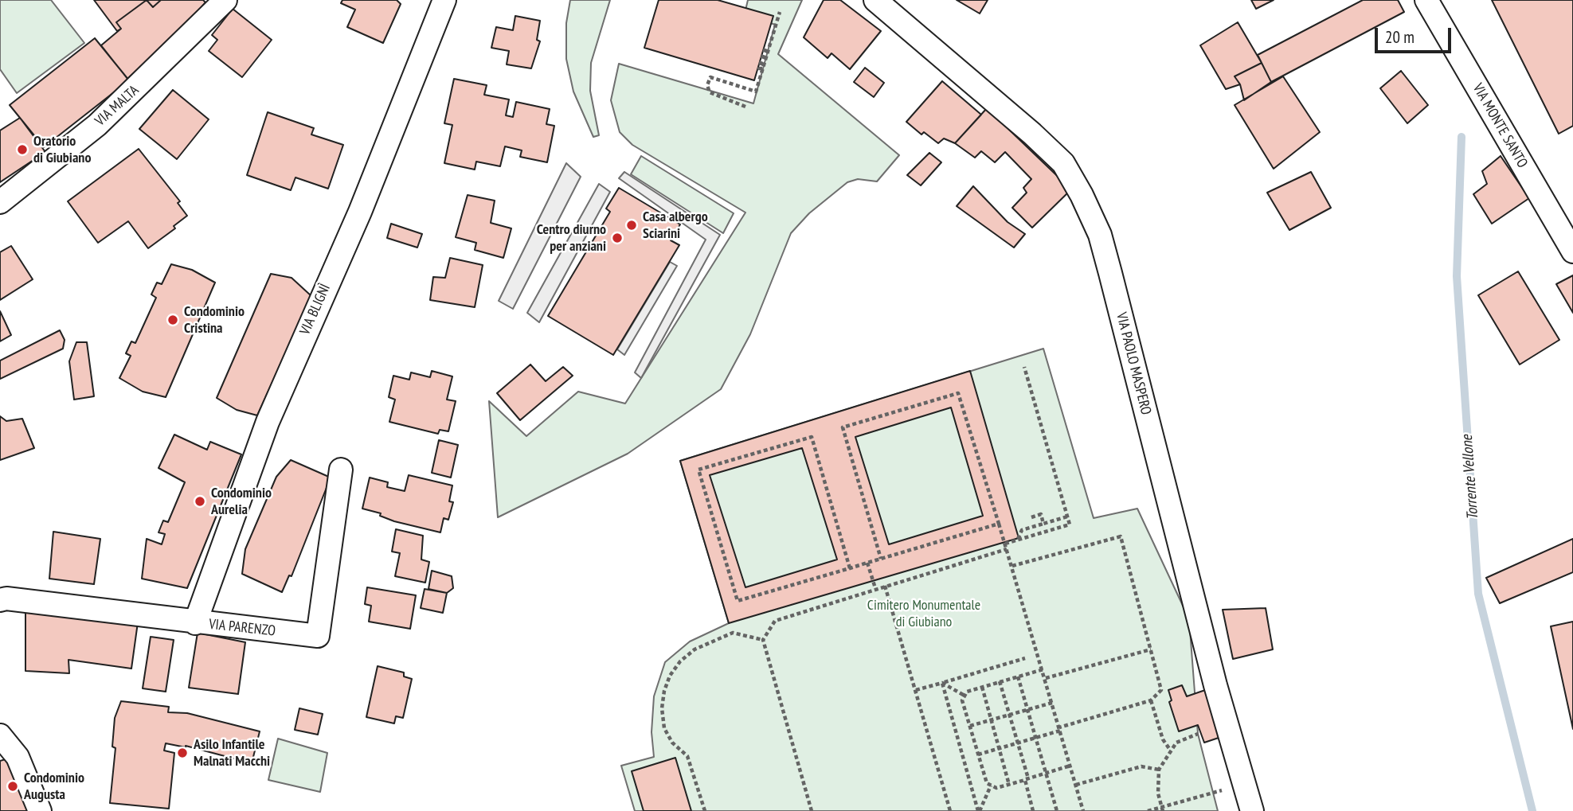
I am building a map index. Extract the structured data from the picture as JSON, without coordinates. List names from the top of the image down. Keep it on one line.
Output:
{"streets":{"street":["VIA MALTA","VIA MONTE SANTO","VIA BLIGNÌ","VIA PAOLO MASPERO","VIA PARENZO"]},"crossings":[["VIA BLIGNÌ","VIA PARENZO"]],"water":["Torrente Vellone"],"parks":["Cimitero Monumentale di Giubiano"],"places":["Oratorio di Giubiano","Casa albergo Sciarini","Centro diurno per anziani","Condominio Cristina","Condominio Aurelia","Asilo Infantile Malnati Macchi","Condominio Augusta"],"scale_bar":"20 m"}
